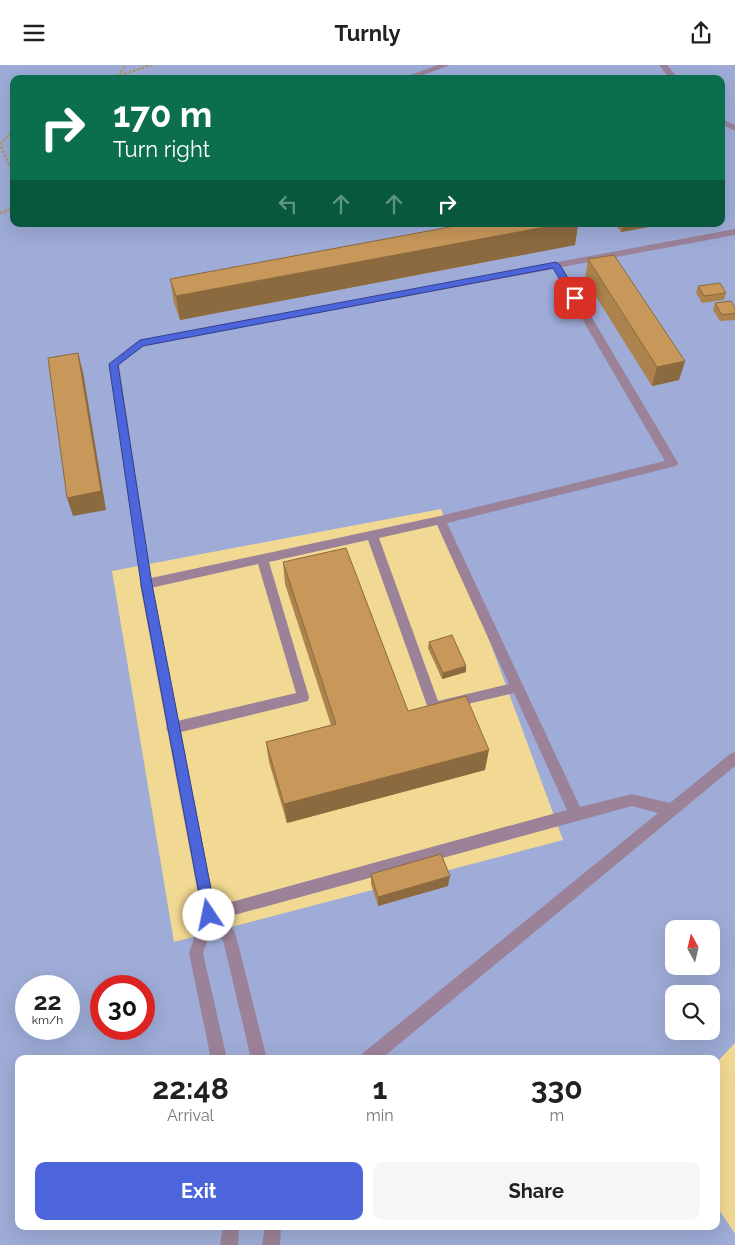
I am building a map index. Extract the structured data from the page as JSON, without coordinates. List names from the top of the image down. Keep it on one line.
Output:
{"north":"top","page":{"header":"Turnly","turn":["170 m","Turn right"],"speed":"22 km/h","limit":"30","eta":["22:48","Arrival","1","min","330","m"],"buttons":["Exit","Share"]}}
